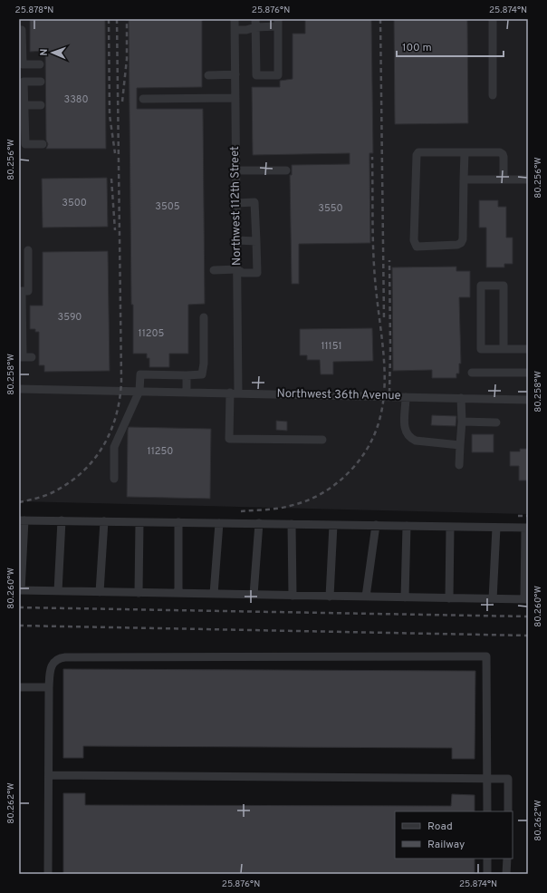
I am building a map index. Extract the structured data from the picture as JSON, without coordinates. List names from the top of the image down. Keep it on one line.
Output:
{"streets":{"street":["Northwest 112th Street","Northwest 36th Avenue"]},"crossings":[["Northwest 112th Street","Northwest 36th Avenue"]],"house_numbers":["3380","3500","3505","3550","3590","11205","11151","11250"],"legend":["Road","Railway"],"scale_bar":"100 m","north":"left","coordinates":["25.878°N","25.876°N","25.874°N","80.256°W","80.258°W","80.260°W","80.262°W"]}
